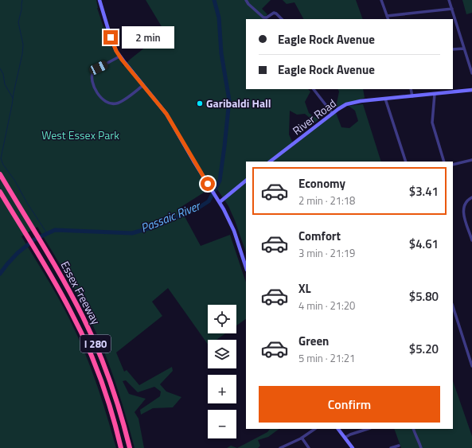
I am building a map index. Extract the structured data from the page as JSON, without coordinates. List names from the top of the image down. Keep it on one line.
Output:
{"streets":{"highway":["Essex Freeway","I 280"],"main road":["River Road"]},"water":["Passaic River"],"parks":["West Essex Park"],"places":["Garibaldi Hall"],"page":{"banner":["Eagle Rock Avenue","Eagle Rock Avenue"],"bubble":"2 min","list":[{"name":"Economy","note":"2 min · 21:18","value":"$3.41"},{"name":"Comfort","note":"3 min · 21:19","value":"$4.61"},{"name":"XL","note":"4 min · 21:20","value":"$5.80"},{"name":"Green","note":"5 min · 21:21","value":"$5.20"}],"map_buttons":["+","−"],"buttons":"Confirm"}}
